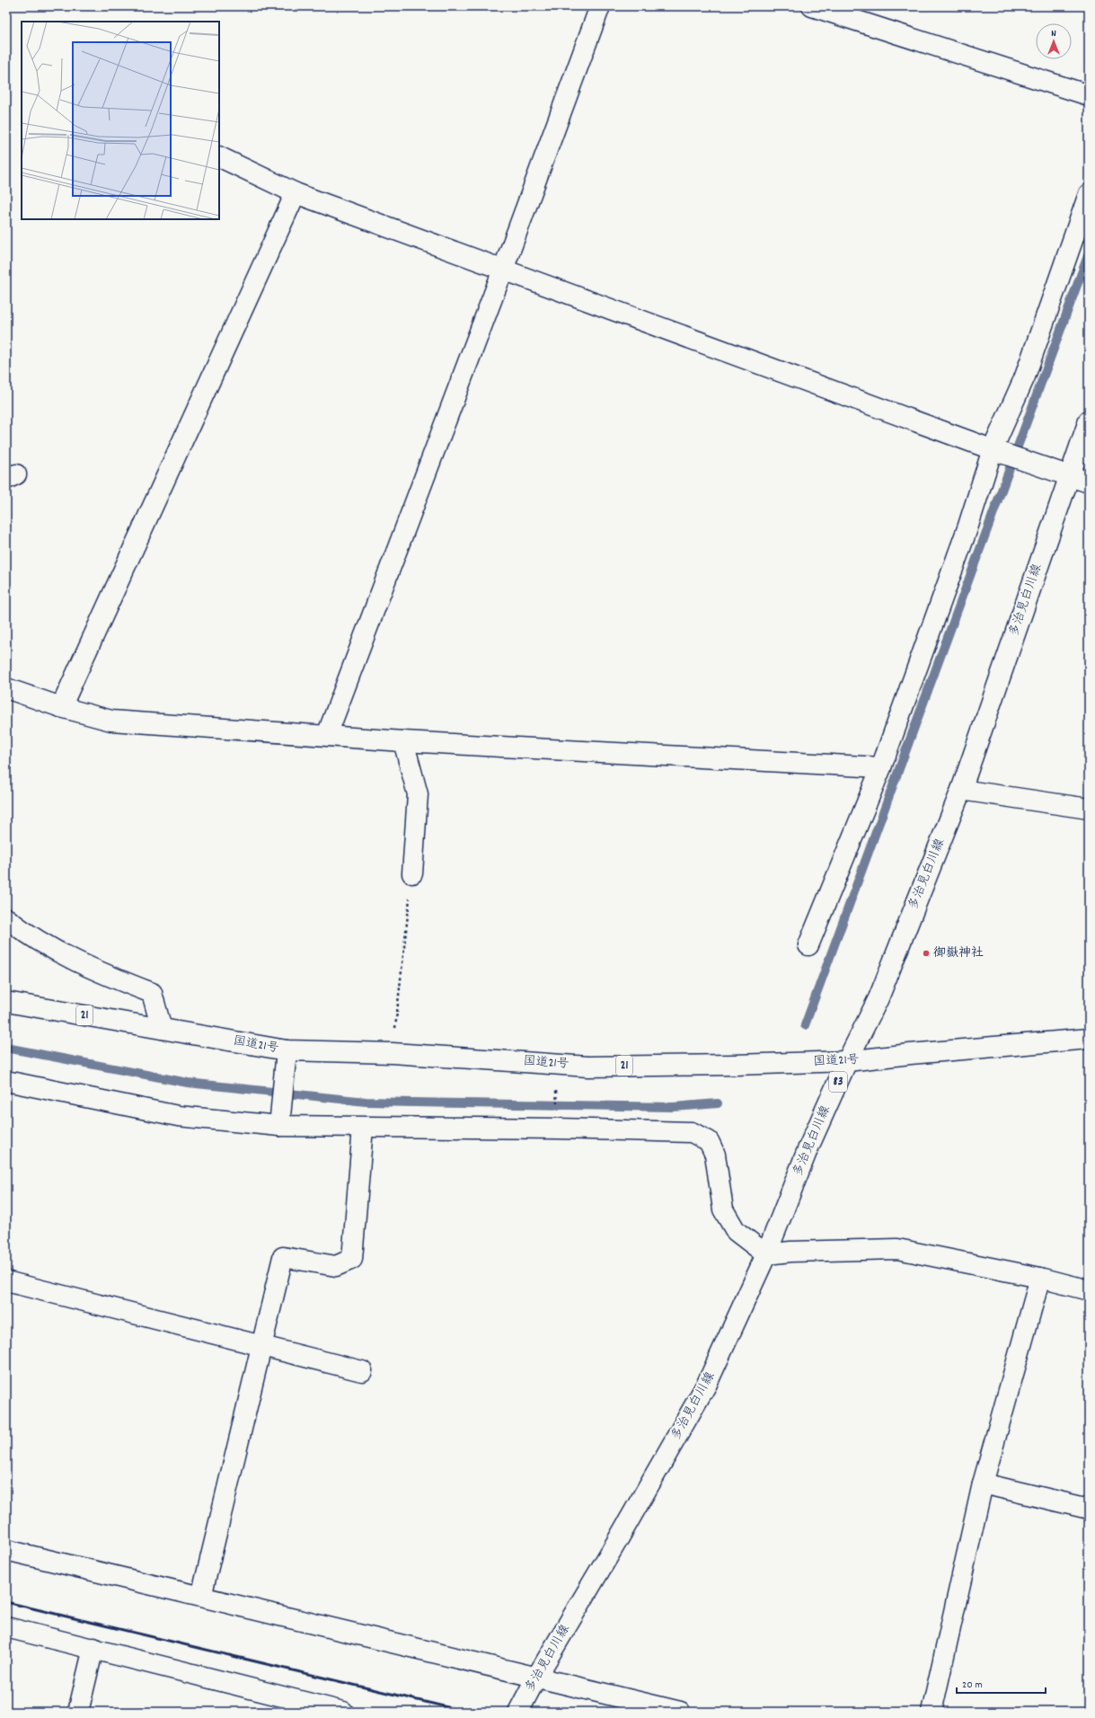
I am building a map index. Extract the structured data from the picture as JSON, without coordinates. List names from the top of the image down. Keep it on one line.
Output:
{"streets":{"main road":["多治見白川線","21","国道21号","83"]},"crossings":[["多治見白川線","国道21号"]],"places":["御嶽神社"],"scale_bar":"20 m","north":"top"}
